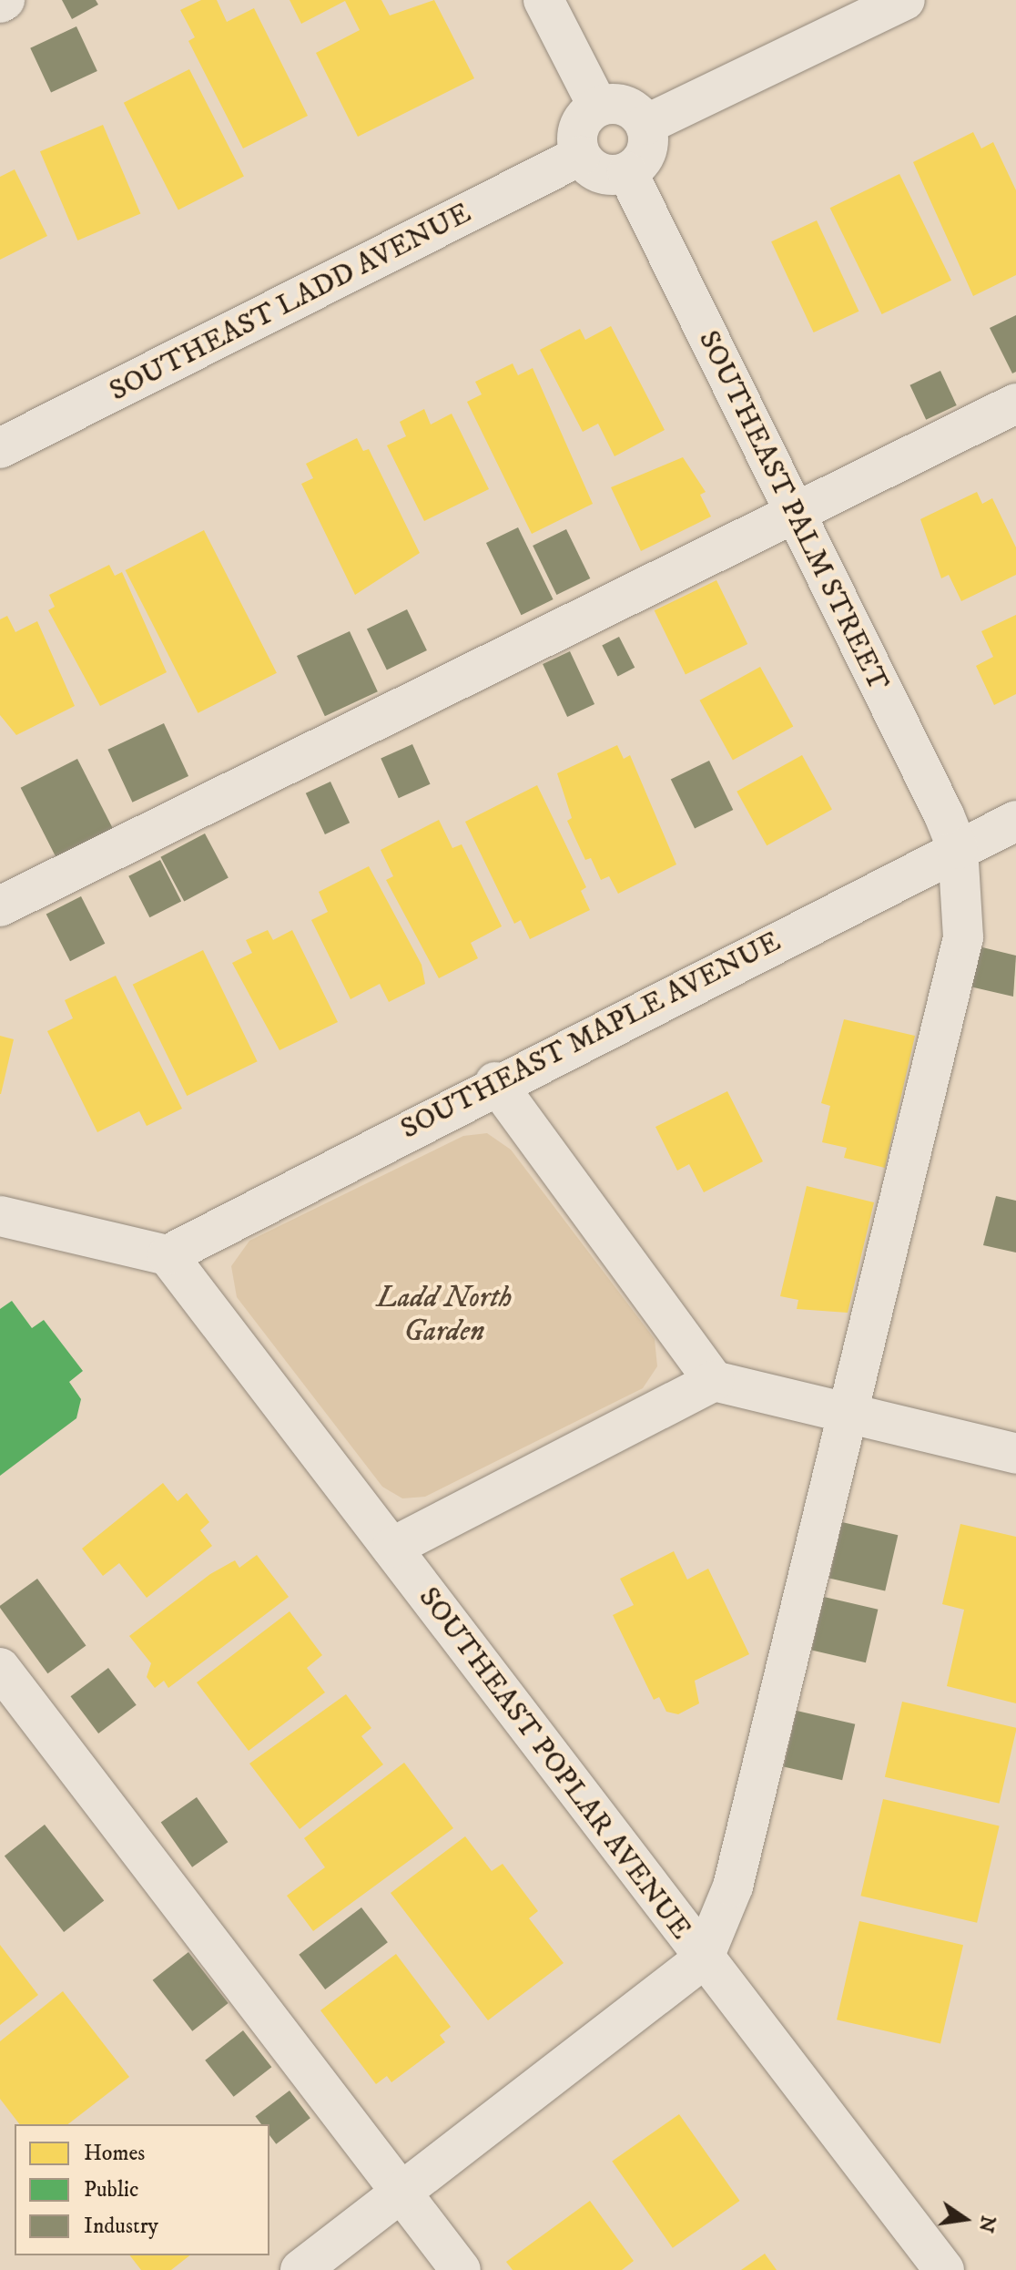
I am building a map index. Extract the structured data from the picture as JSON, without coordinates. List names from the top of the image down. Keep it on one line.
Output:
{"streets":{"street":["SOUTHEAST LADD AVENUE","SOUTHEAST PALM STREET","SOUTHEAST MAPLE AVENUE","SOUTHEAST POPLAR AVENUE"]},"crossings":[["SOUTHEAST LADD AVENUE","SOUTHEAST PALM STREET"],["SOUTHEAST PALM STREET","SOUTHEAST MAPLE AVENUE"],["SOUTHEAST MAPLE AVENUE","SOUTHEAST POPLAR AVENUE"]],"parks":["Ladd North Garden"],"legend":["Homes","Public","Industry"],"north":"right"}
